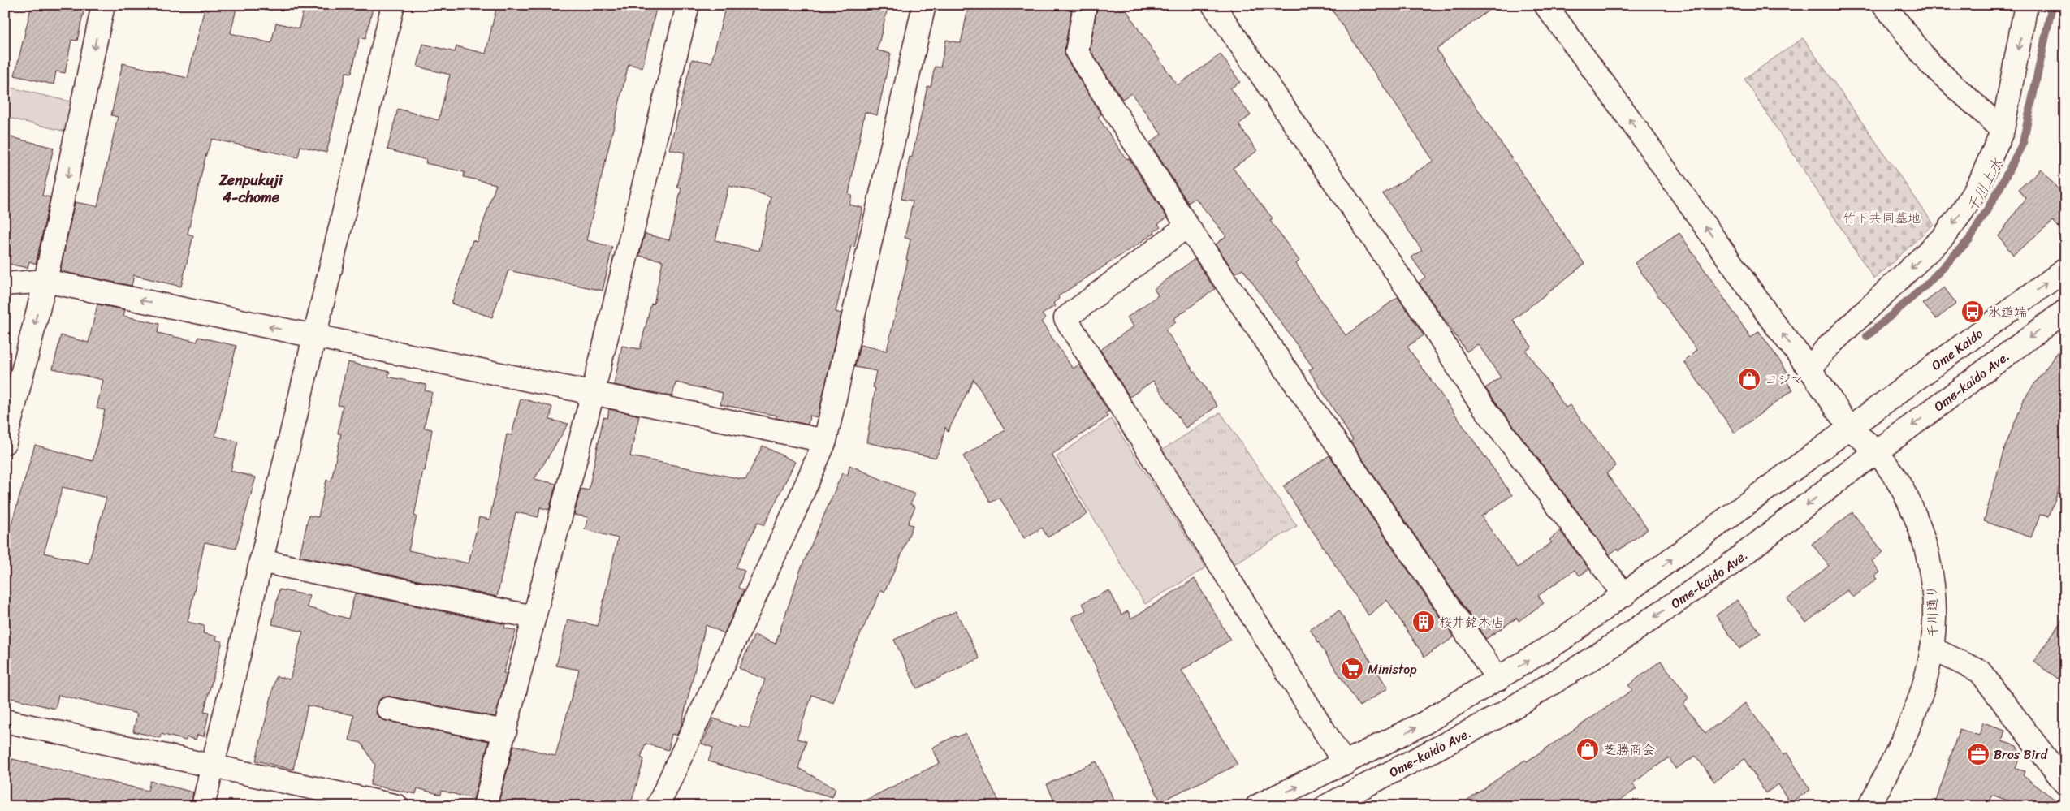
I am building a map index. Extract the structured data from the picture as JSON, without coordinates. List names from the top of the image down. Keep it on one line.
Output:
{"streets":{"street":["Ome Kaido","Ome-kaido Ave.","千川通り"]},"crossings":[["Ome Kaido","千川通り"],["Ome-kaido Ave.","千川通り"]],"one_way":["千川通り"],"districts":["Zenpukuji 4-chome"],"water":["千川上水"],"parks":["竹下共同墓地"],"places":{"bus stop":["水道端"],"shop":["コジマ","芝勝商会"],"building":["桜井銘木店"],"supermarket":["Ministop"],"office":["Bros Bird"]}}
